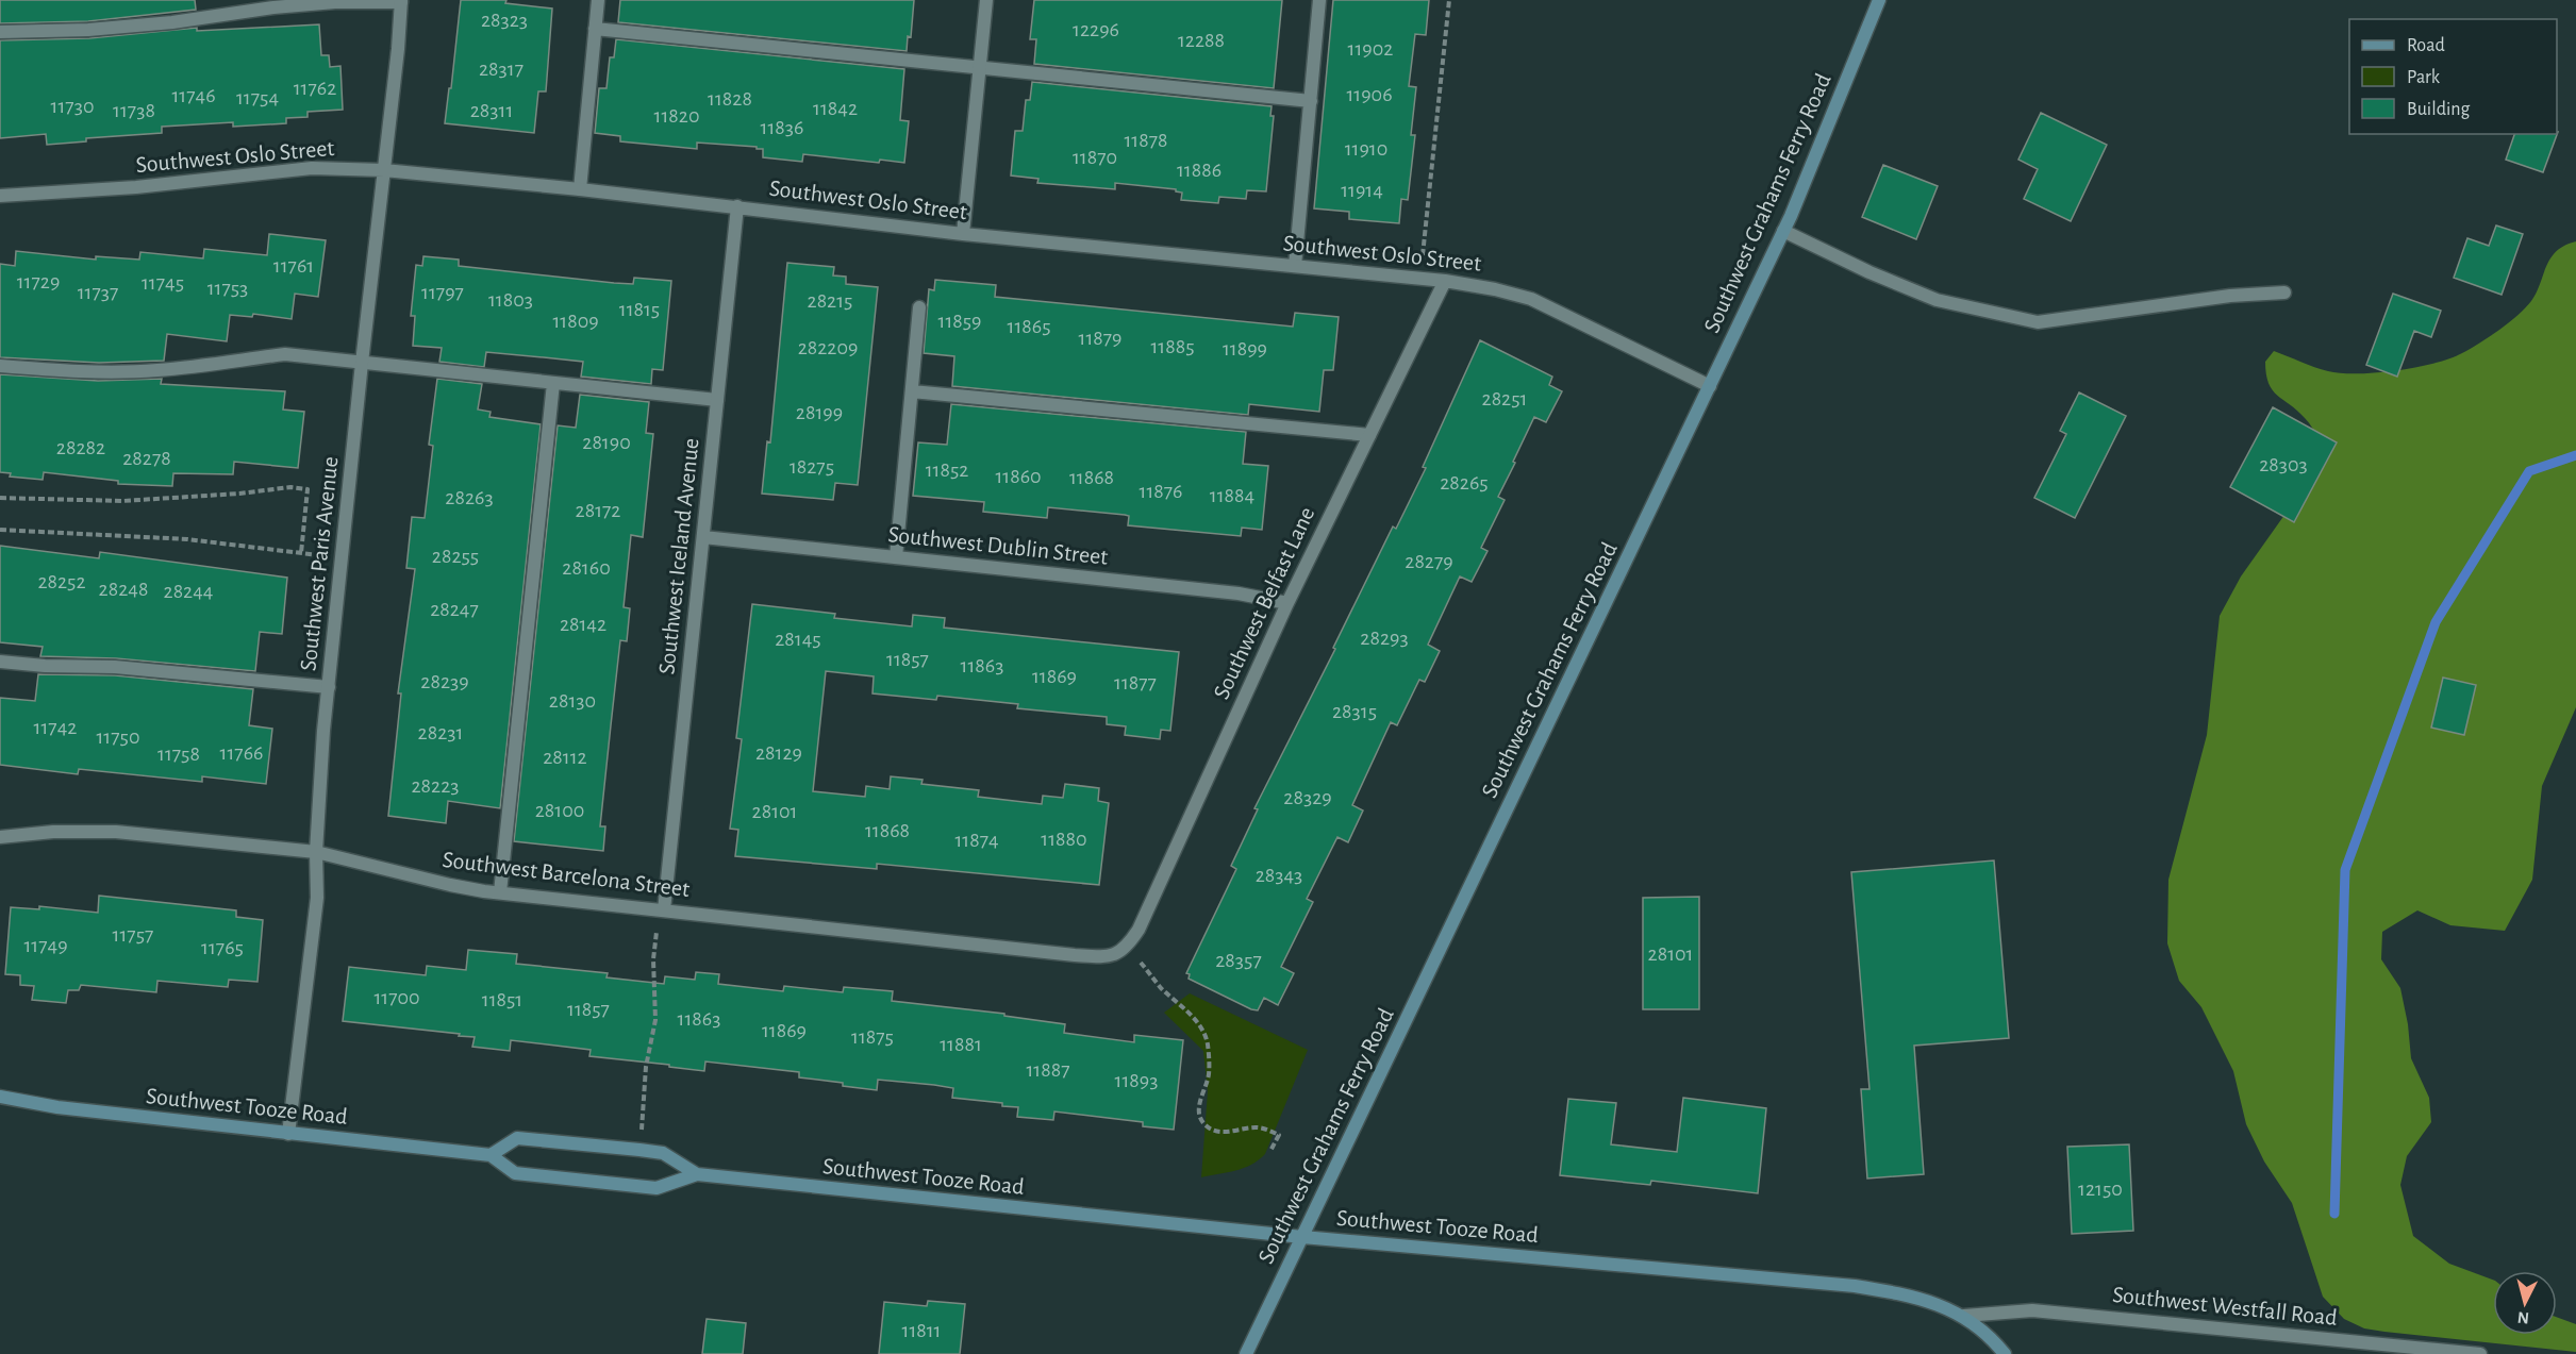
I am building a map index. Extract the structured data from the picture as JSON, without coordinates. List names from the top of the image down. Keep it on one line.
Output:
{"streets":{"main road":["Southwest Grahams Ferry Road","Southwest Tooze Road"],"street":["Southwest Oslo Street","Southwest Dublin Street","Southwest Iceland Avenue","Southwest Paris Avenue","Southwest Belfast Lane","Southwest Barcelona Street","Southwest Westfall Road"]},"crossings":[["Southwest Oslo Street","Southwest Grahams Ferry Road"],["Southwest Oslo Street","Southwest Iceland Avenue"],["Southwest Oslo Street","Southwest Paris Avenue"],["Southwest Oslo Street","Southwest Belfast Lane"],["Southwest Grahams Ferry Road","Southwest Tooze Road"],["Southwest Dublin Street","Southwest Iceland Avenue"],["Southwest Dublin Street","Southwest Belfast Lane"],["Southwest Iceland Avenue","Southwest Barcelona Street"],["Southwest Paris Avenue","Southwest Barcelona Street"],["Southwest Paris Avenue","Southwest Tooze Road"],["Southwest Belfast Lane","Southwest Barcelona Street"],["Southwest Tooze Road","Southwest Westfall Road"]],"house_numbers":["28323","12296","12288","11902","28317","11762","11906","11746","11754","11828","11730","11842","11738","28311","11820","11836","11878","11910","11870","11886","11914","11761","11729","11745","11753","11737","11797","11803","28215","11815","11809","11859","11865","11879","11885","282209","11899","28251","28199","28190","28282","28278","28303","18275","11852","11860","11868","28265","11876","11884","28263","28172","28255","28279","28160","28252","28248","28244","28247","28142","28293","28145","11857","11863","11869","28239","11877","28130","28315","11742","28231","11750","11766","28129","11758","28112","28223","28329","28100","28101","11868","11880","11874","28343","11757","11749","11765","28101","28357","11700","11851","11857","11863","11869","11875","11881","11887","11893","12150","11811"],"legend":["Road","Park","Building"],"north":"bottom"}
